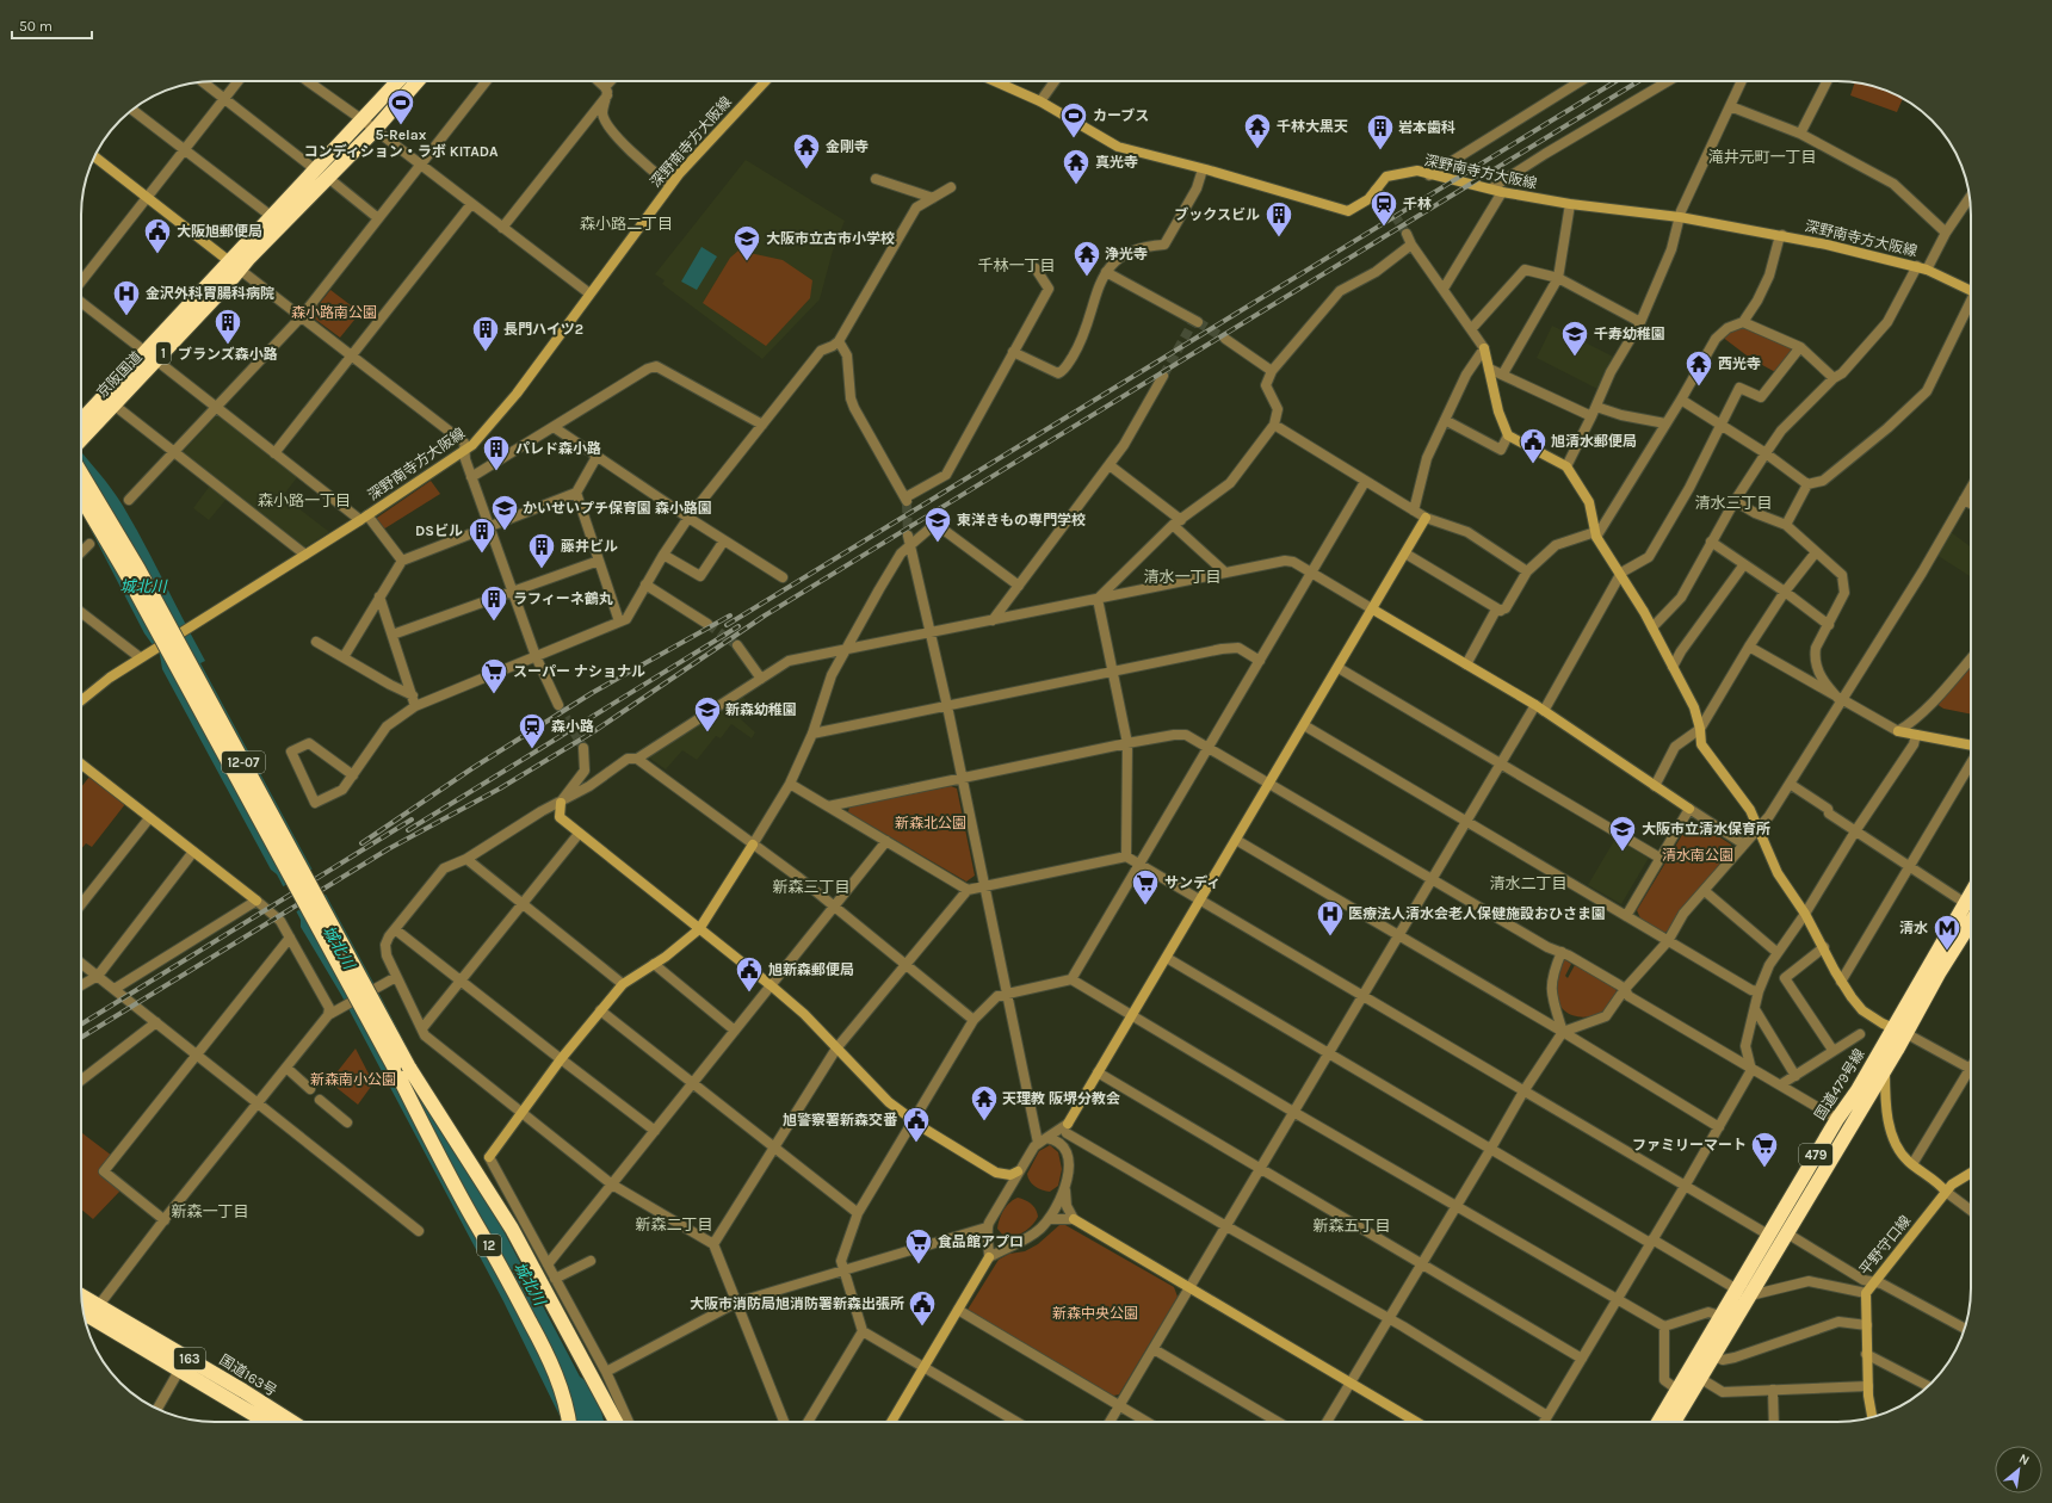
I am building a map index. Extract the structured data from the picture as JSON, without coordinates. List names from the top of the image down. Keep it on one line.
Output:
{"streets":{"highway":["1","京阪国道","12-07","国道479号線","479","12","163","国道163号"],"street":["深野南寺方大阪線","平野守口線"]},"districts":["滝井元町一丁目","森小路二丁目","千林一丁目","森小路一丁目","清水三丁目","清水一丁目","清水二丁目","新森三丁目","新森一丁目","新森二丁目","新森五丁目"],"water":["城北川"],"parks":["森小路南公園","新森北公園","清水南公園","新森南小公園","新森中央公園"],"places":{"sports":["5-Relax コンディション・ラボ KITADA","カーブス"],"temple":["千林大黒天","金剛寺","真光寺","浄光寺","西光寺","天理教 阪堺分教会"],"building":["岩本歯科","ブックスビル","ブランズ森小路","長門ハイツ2","パレド森小路","DSビル","藤井ビル","ラフィーネ鶴丸"],"station":["千林","森小路"],"public building":["大阪旭郵便局","旭清水郵便局","旭新森郵便局","旭警察署新森交番","大阪市消防局旭消防署新森出張所"],"school or university":["大阪市立古市小学校","千寿幼稚園","かいせいプチ保育園 森小路園","東洋きもの専門学校","新森幼稚園","大阪市立清水保育所"],"hospital":["金沢外科胃腸科病院","医療法人清水会老人保健施設おひさま園"],"supermarket":["スーパー ナショナル","サンディ","ファミリーマート","食品館アプロ"],"metro station":["清水"]},"scale_bar":"50 m","north":"top right"}
